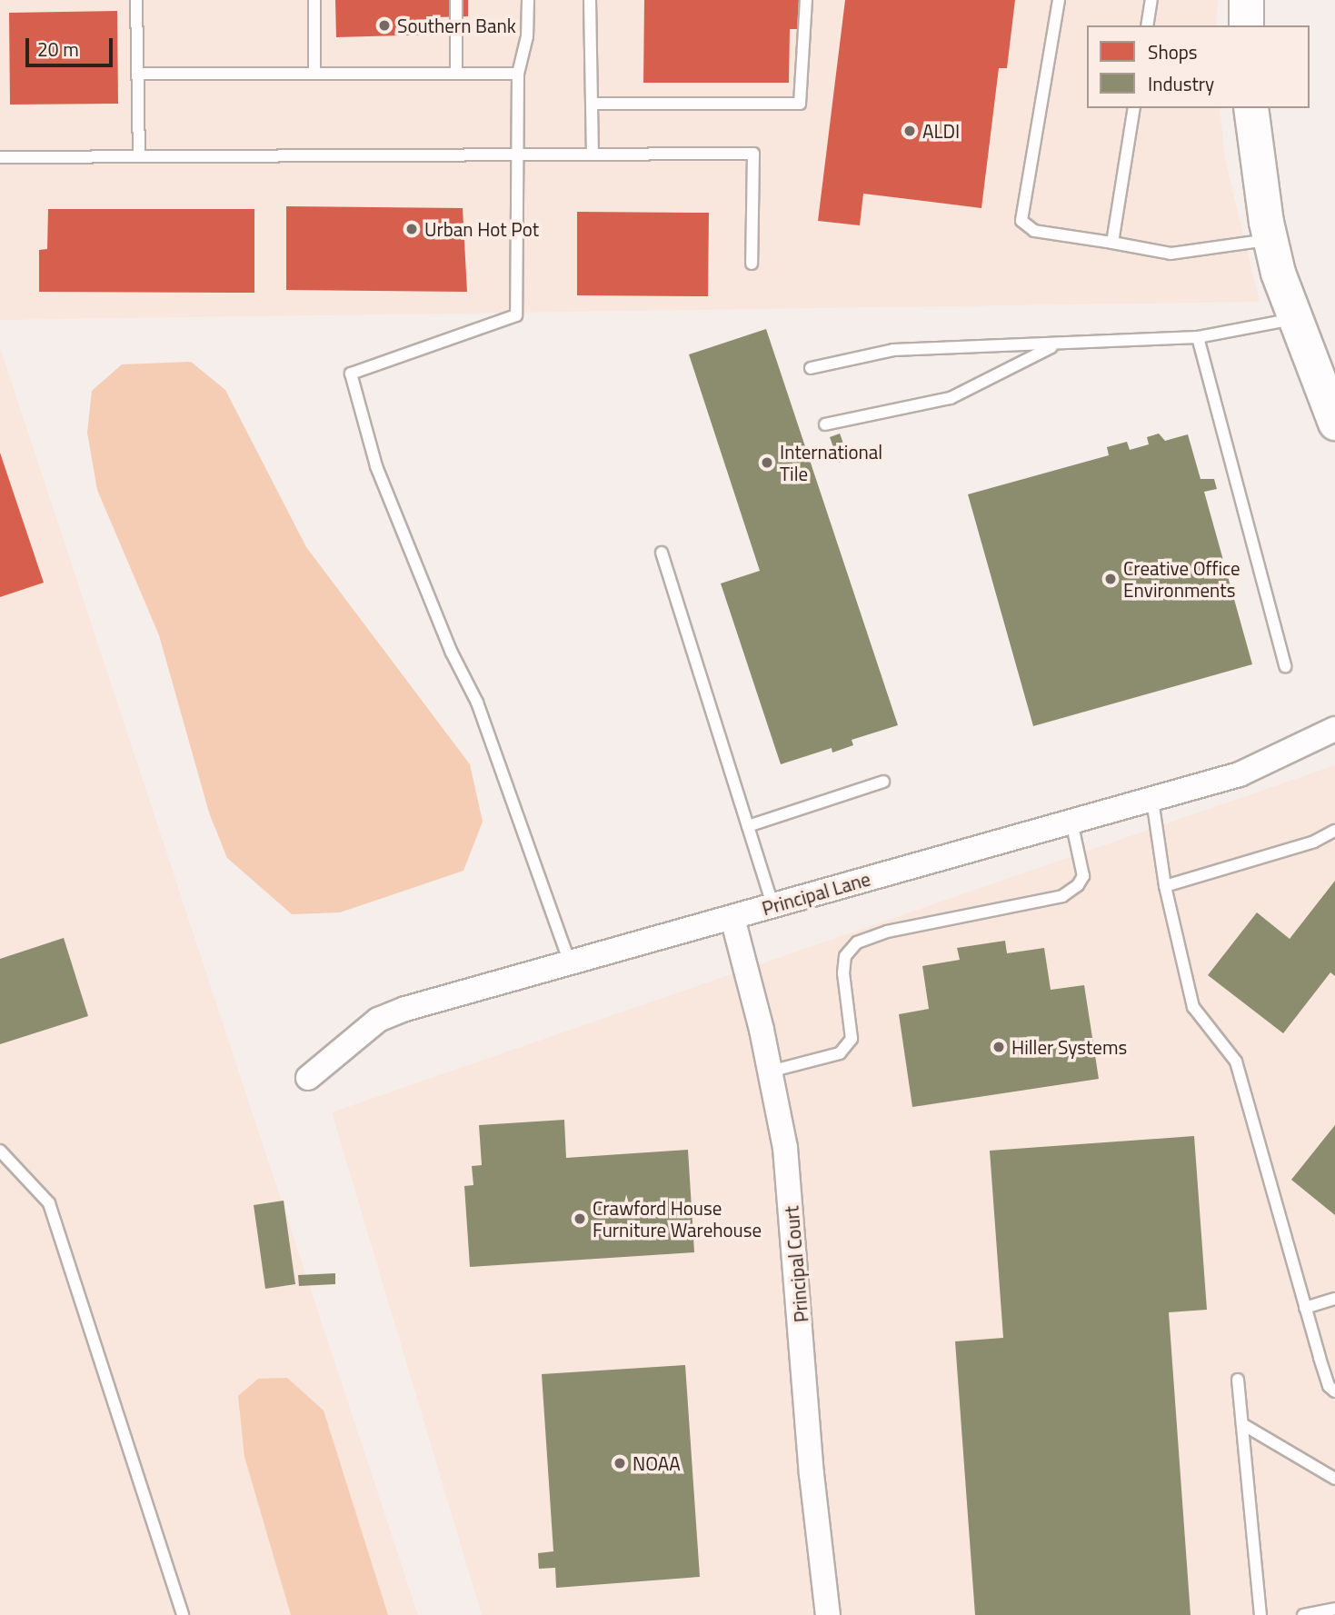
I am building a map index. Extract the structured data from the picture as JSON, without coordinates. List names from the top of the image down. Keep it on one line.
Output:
{"streets":{"street":["Principal Lane","Principal Court"]},"crossings":[["Principal Lane","Principal Court"]],"places":["Southern Bank","ALDI","Urban Hot Pot","International Tile","Creative Office Environments","Hiller Systems","Crawford House Furniture Warehouse","NOAA"],"legend":["Shops","Industry"],"scale_bar":"20 m"}
